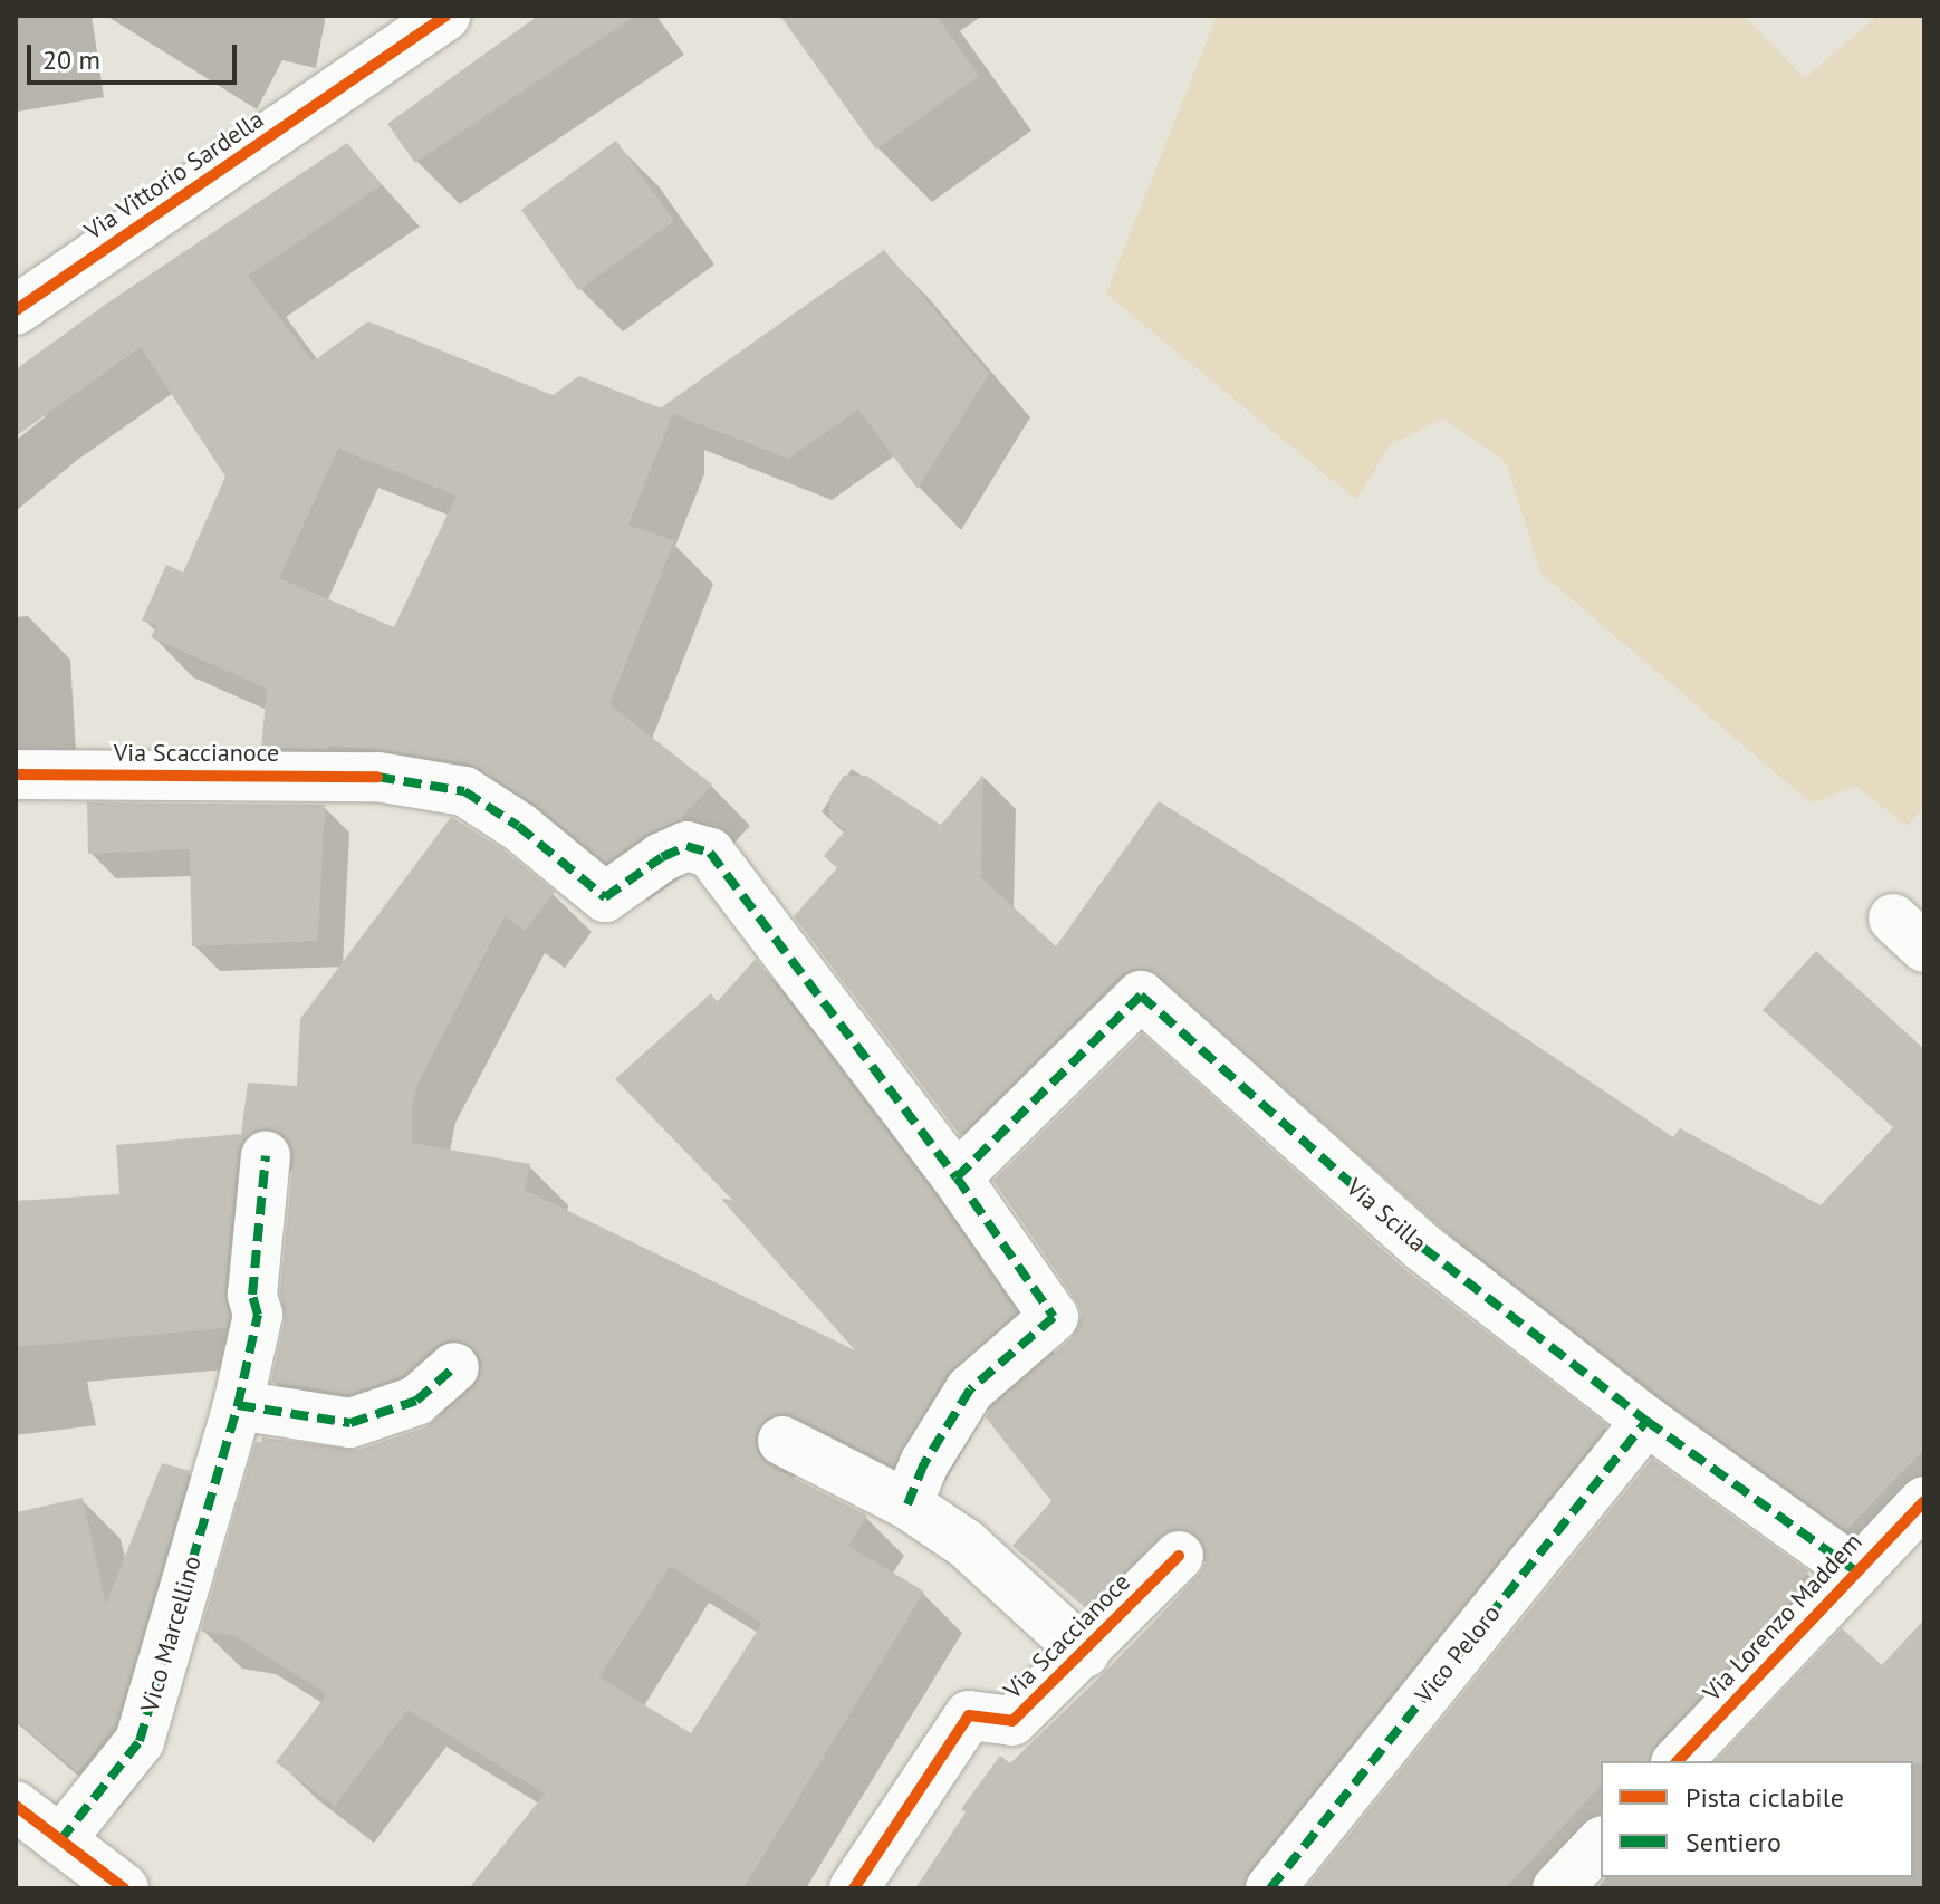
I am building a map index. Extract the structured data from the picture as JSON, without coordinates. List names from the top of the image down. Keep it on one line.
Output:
{"streets":{"street":["Via Vittorio Sardella","Via Scaccianoce","Via Scilla","Via Lorenzo Maddem","Vico Marcellino","Vico Peloro"]},"crossings":[["Via Scaccianoce","Via Scilla"],["Via Scilla","Via Lorenzo Maddem"],["Via Scilla","Vico Peloro"]],"legend":["Pista ciclabile","Sentiero"],"scale_bar":"20 m"}
